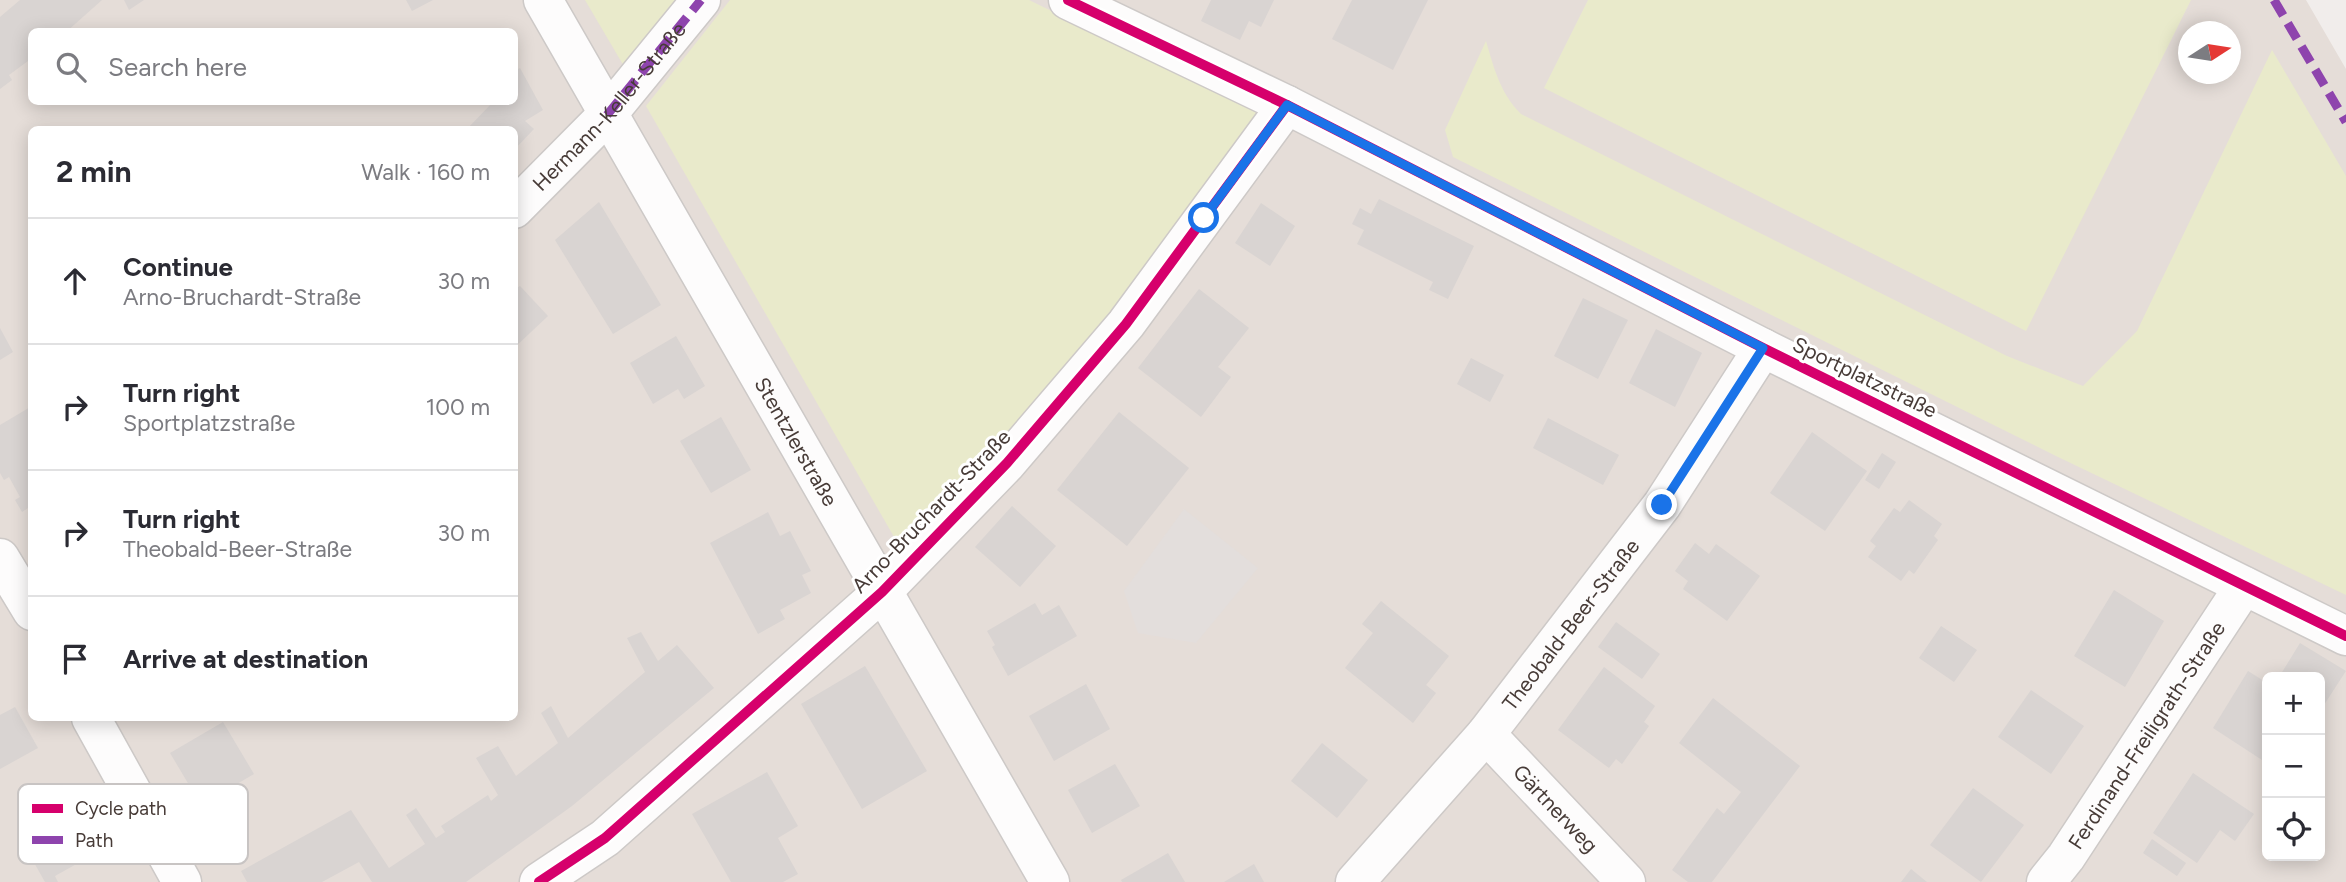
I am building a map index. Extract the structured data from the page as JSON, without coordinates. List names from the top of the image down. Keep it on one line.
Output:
{"streets":{"street":["Hermann-Keller-Straße","Sportplatzstraße","Stentzlerstraße","Arno-Bruchardt-Straße","Theobald-Beer-Straße","Ferdinand-Freiligrath-Straße","Gärtnerweg"]},"crossings":[["Hermann-Keller-Straße","Stentzlerstraße"],["Sportplatzstraße","Arno-Bruchardt-Straße"],["Sportplatzstraße","Theobald-Beer-Straße"],["Sportplatzstraße","Ferdinand-Freiligrath-Straße"],["Stentzlerstraße","Arno-Bruchardt-Straße"],["Theobald-Beer-Straße","Gärtnerweg"]],"legend":["Cycle path","Path"],"north":"right","page":{"search":"Search here","heading":["2 min","Walk · 160 m"],"list":[["Continue","Arno-Bruchardt-Straße","30 m"],["Turn right","Sportplatzstraße","100 m"],["Turn right","Theobald-Beer-Straße","30 m"],"Arrive at destination"],"map_buttons":["+","−"]}}
